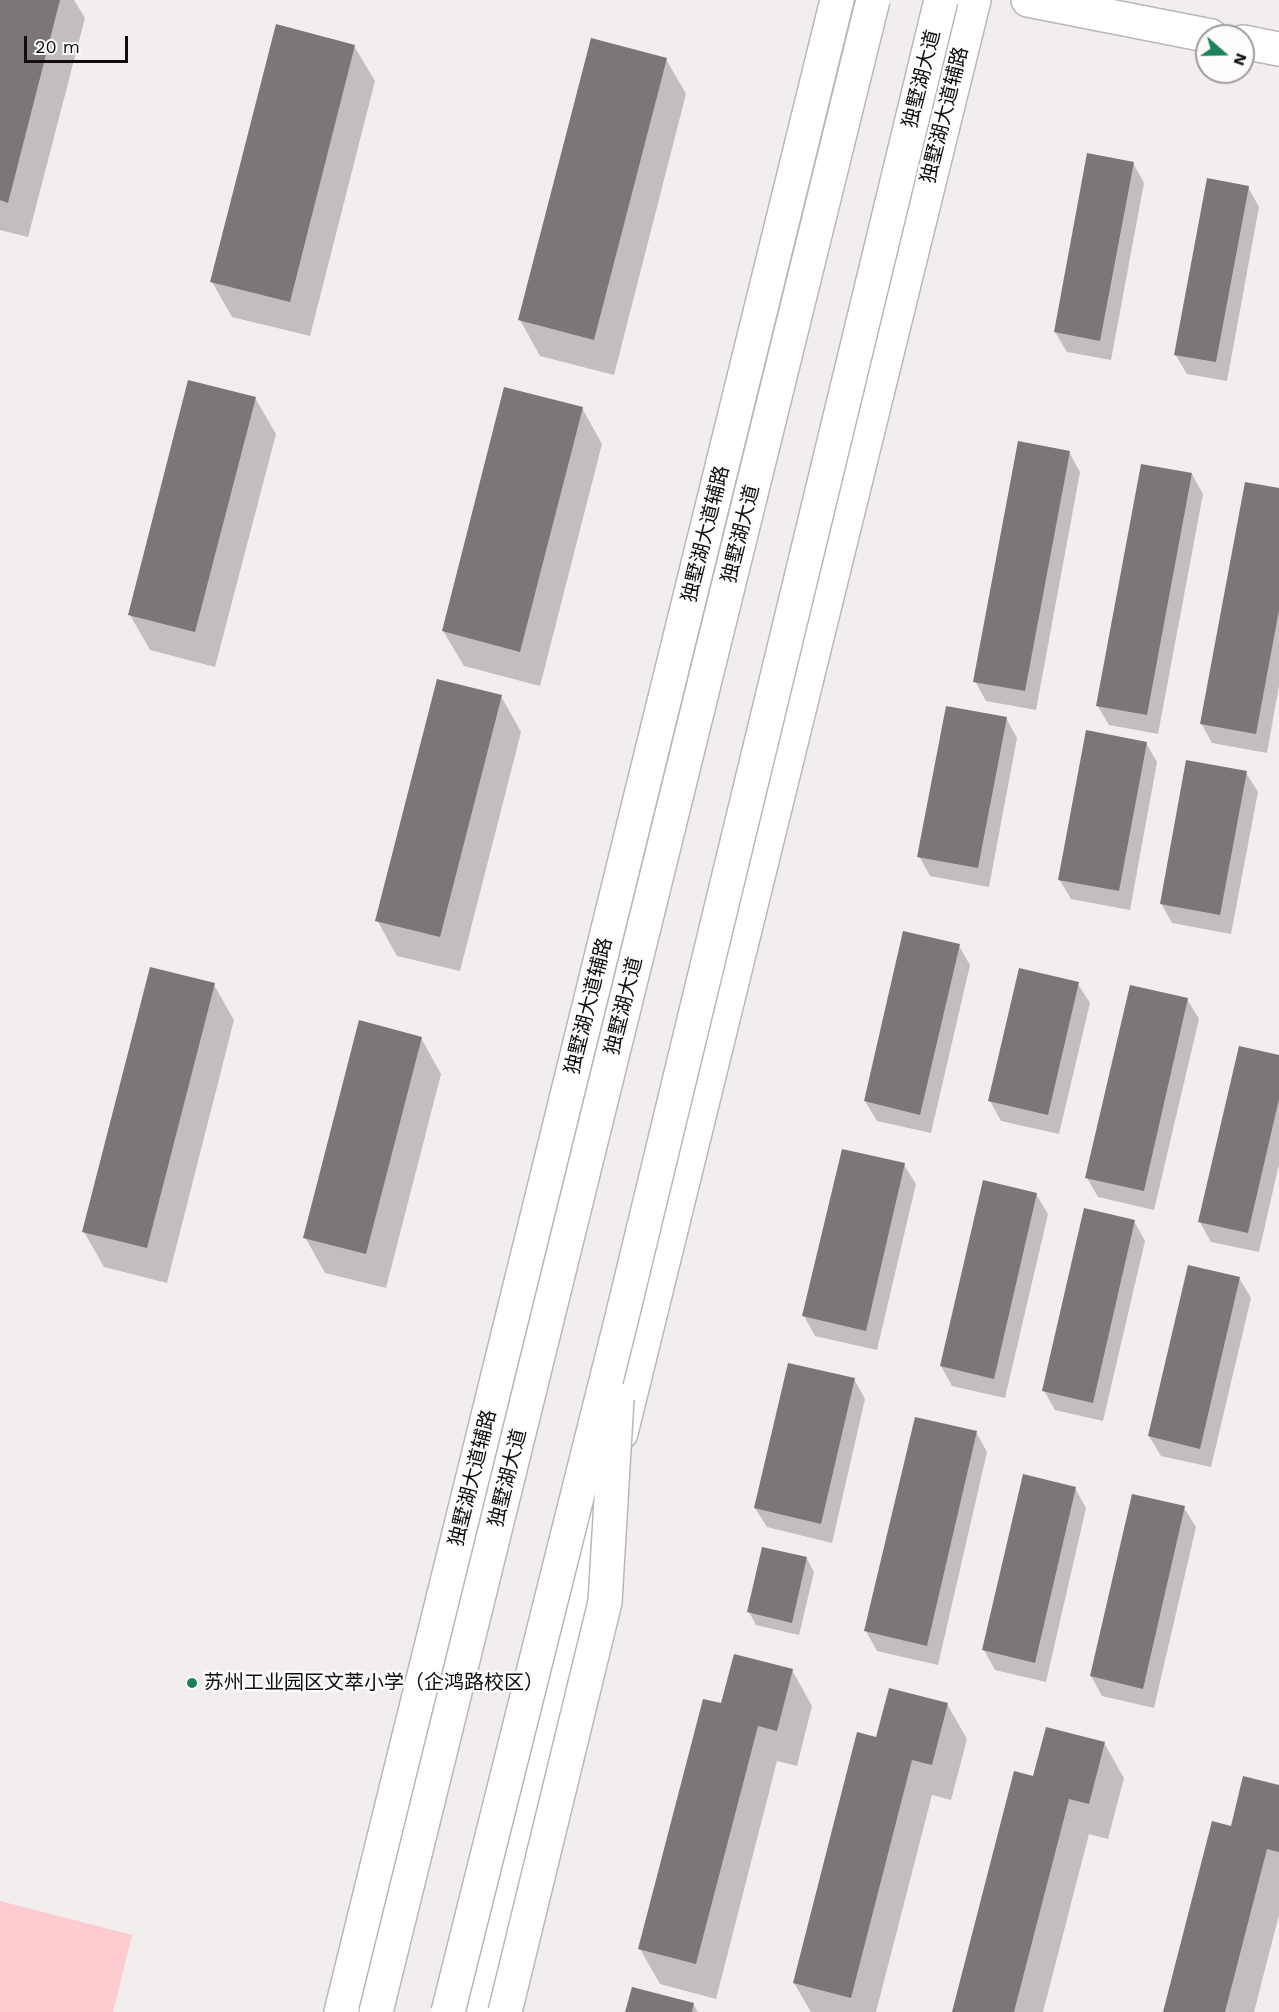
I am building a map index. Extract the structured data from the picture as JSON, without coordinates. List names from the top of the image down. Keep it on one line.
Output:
{"streets":{"main road":["独墅湖大道","独墅湖大道辅路"]},"places":["苏州工业园区文萃小学（企鸿路校区）"],"scale_bar":"20 m","north":"right"}
